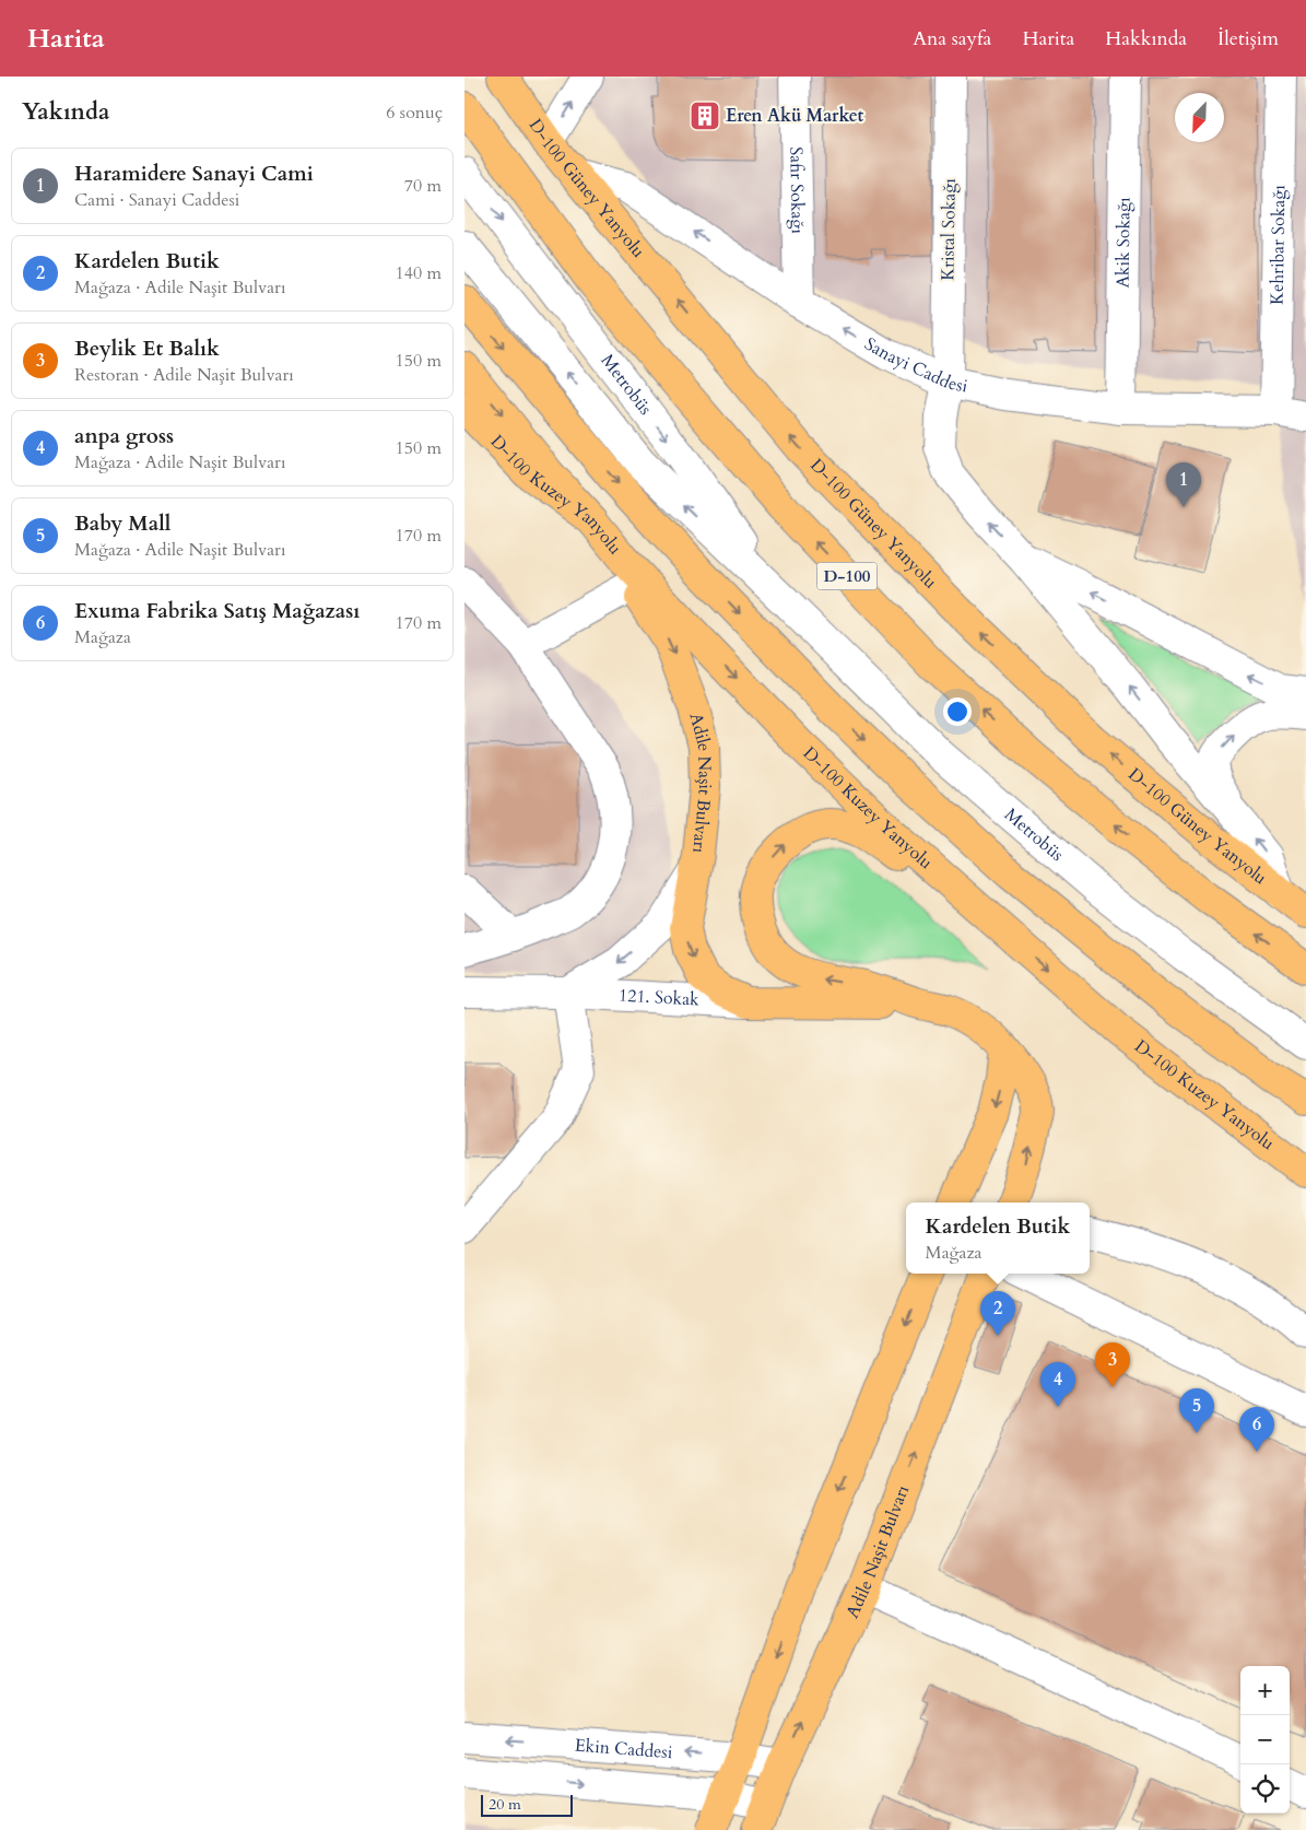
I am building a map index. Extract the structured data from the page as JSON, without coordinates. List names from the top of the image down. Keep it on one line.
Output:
{"streets":{"main road":["D-100 Güney Yanyolu","D-100 Kuzey Yanyolu","D-100","Adile Naşit Bulvarı"],"street":["Safir Sokağı","Kristal Sokağı","Akik Sokağı","Kehribar Sokağı","Sanayi Caddesi","Metrobüs","121. Sokak","Ekin Caddesi"]},"crossings":[["D-100 Güney Yanyolu","Sanayi Caddesi"],["Safir Sokağı","Sanayi Caddesi"],["Kristal Sokağı","Sanayi Caddesi"],["Akik Sokağı","Sanayi Caddesi"],["Kehribar Sokağı","Sanayi Caddesi"],["D-100 Kuzey Yanyolu","Adile Naşit Bulvarı"],["Adile Naşit Bulvarı","121. Sokak"],["Adile Naşit Bulvarı","Ekin Caddesi"]],"one_way":["Kristal Sokağı","Sanayi Caddesi","121. Sokak"],"places":{"building":["Eren Akü Market"]},"scale_bar":"20 m","north":"bottom left","page":{"header":"Harita","nav":["Ana sayfa","Harita","Hakkında","İletişim"],"heading":["Yakında","6 sonuç"],"list":[{"mark":"1","name":"Haramidere Sanayi Cami","note":"Cami · Sanayi Caddesi","value":"70 m"},{"mark":"2","name":"Kardelen Butik","note":"Mağaza · Adile Naşit Bulvarı","value":"140 m"},{"mark":"3","name":"Beylik Et Balık","note":"Restoran · Adile Naşit Bulvarı","value":"150 m"},{"mark":"4","name":"anpa gross","note":"Mağaza · Adile Naşit Bulvarı","value":"150 m"},{"mark":"5","name":"Baby Mall","note":"Mağaza · Adile Naşit Bulvarı","value":"170 m"},{"mark":"6","name":"Exuma Fabrika Satış Mağazası","note":"Mağaza","value":"170 m"}],"pins":["1","2","3","4","5","6"],"popup":["Kardelen Butik","Mağaza"],"map_buttons":["+","−"],"scale":"20 m"}}
